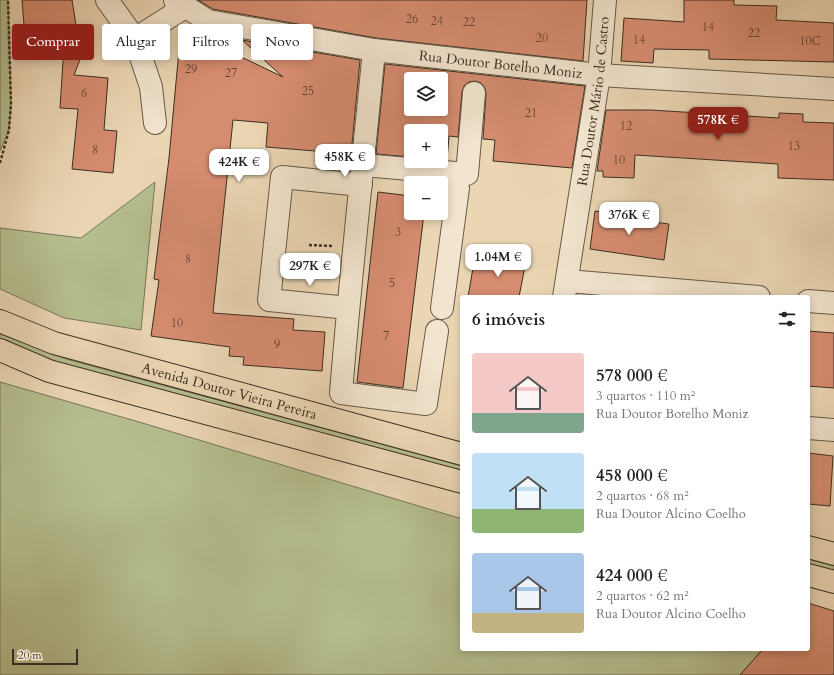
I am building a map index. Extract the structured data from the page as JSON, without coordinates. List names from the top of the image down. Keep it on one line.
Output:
{"streets":{"main road":["Avenida Doutor Vieira Pereira"],"street":["Rua Doutor Botelho Moniz","Rua Doutor Mário de Castro"]},"crossings":[["Rua Doutor Botelho Moniz","Rua Doutor Mário de Castro"]],"house_numbers":["26","24","22","14","22","20","14","10C","29","27","25","6","21","12","13","8","10","3","8","5","10","7","9"],"scale_bar":"20 m","page":{"chip":["Comprar","Alugar","Filtros","Novo"],"map_buttons":["+","−"],"price":["578K €","458K €","424K €","376K €","1.04M €","297K €"],"heading":"6 imóveis","list":[{"name":"578 000 €","note":"3 quartos · 110 m² · Rua Doutor Botelho Moniz"},{"name":"458 000 €","note":"2 quartos · 68 m² · Rua Doutor Alcino Coelho"},{"name":"424 000 €","note":"2 quartos · 62 m² · Rua Doutor Alcino Coelho"}],"scale":"20 m"}}
